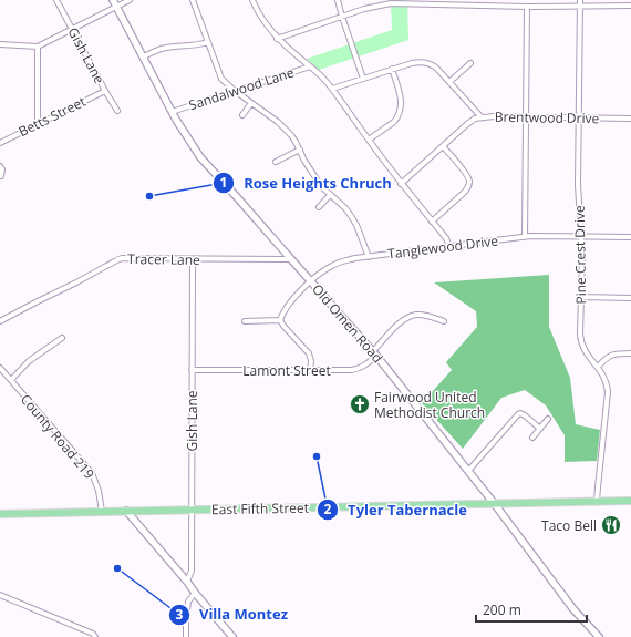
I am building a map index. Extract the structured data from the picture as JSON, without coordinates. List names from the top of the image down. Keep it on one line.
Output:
{"streets":{"main road":["East Fifth Street"],"street":["Gish Lane","Sandalwood Lane","Betts Street","Brentwood Drive","Tanglewood Drive","Pine Crest Drive","Tracer Lane","Old Omen Road","Lamont Street","County Road 219"]},"crossings":[["Gish Lane","Betts Street"],["Gish Lane","Tracer Lane"],["Gish Lane","Lamont Street"],["Gish Lane","East Fifth Street"],["Sandalwood Lane","Old Omen Road"],["Brentwood Drive","Pine Crest Drive"],["Tanglewood Drive","Pine Crest Drive"],["Tanglewood Drive","Old Omen Road"],["Pine Crest Drive","East Fifth Street"],["Tracer Lane","Old Omen Road"],["Old Omen Road","Lamont Street"],["Old Omen Road","East Fifth Street"],["County Road 219","East Fifth Street"]],"places":{"other":["Rose Heights Chruch","Tyler Tabernacle","Villa Montez"],"church":["Fairwood United Methodist Church"],"restaurant":["Taco Bell"]},"scale_bar":"200 m"}
